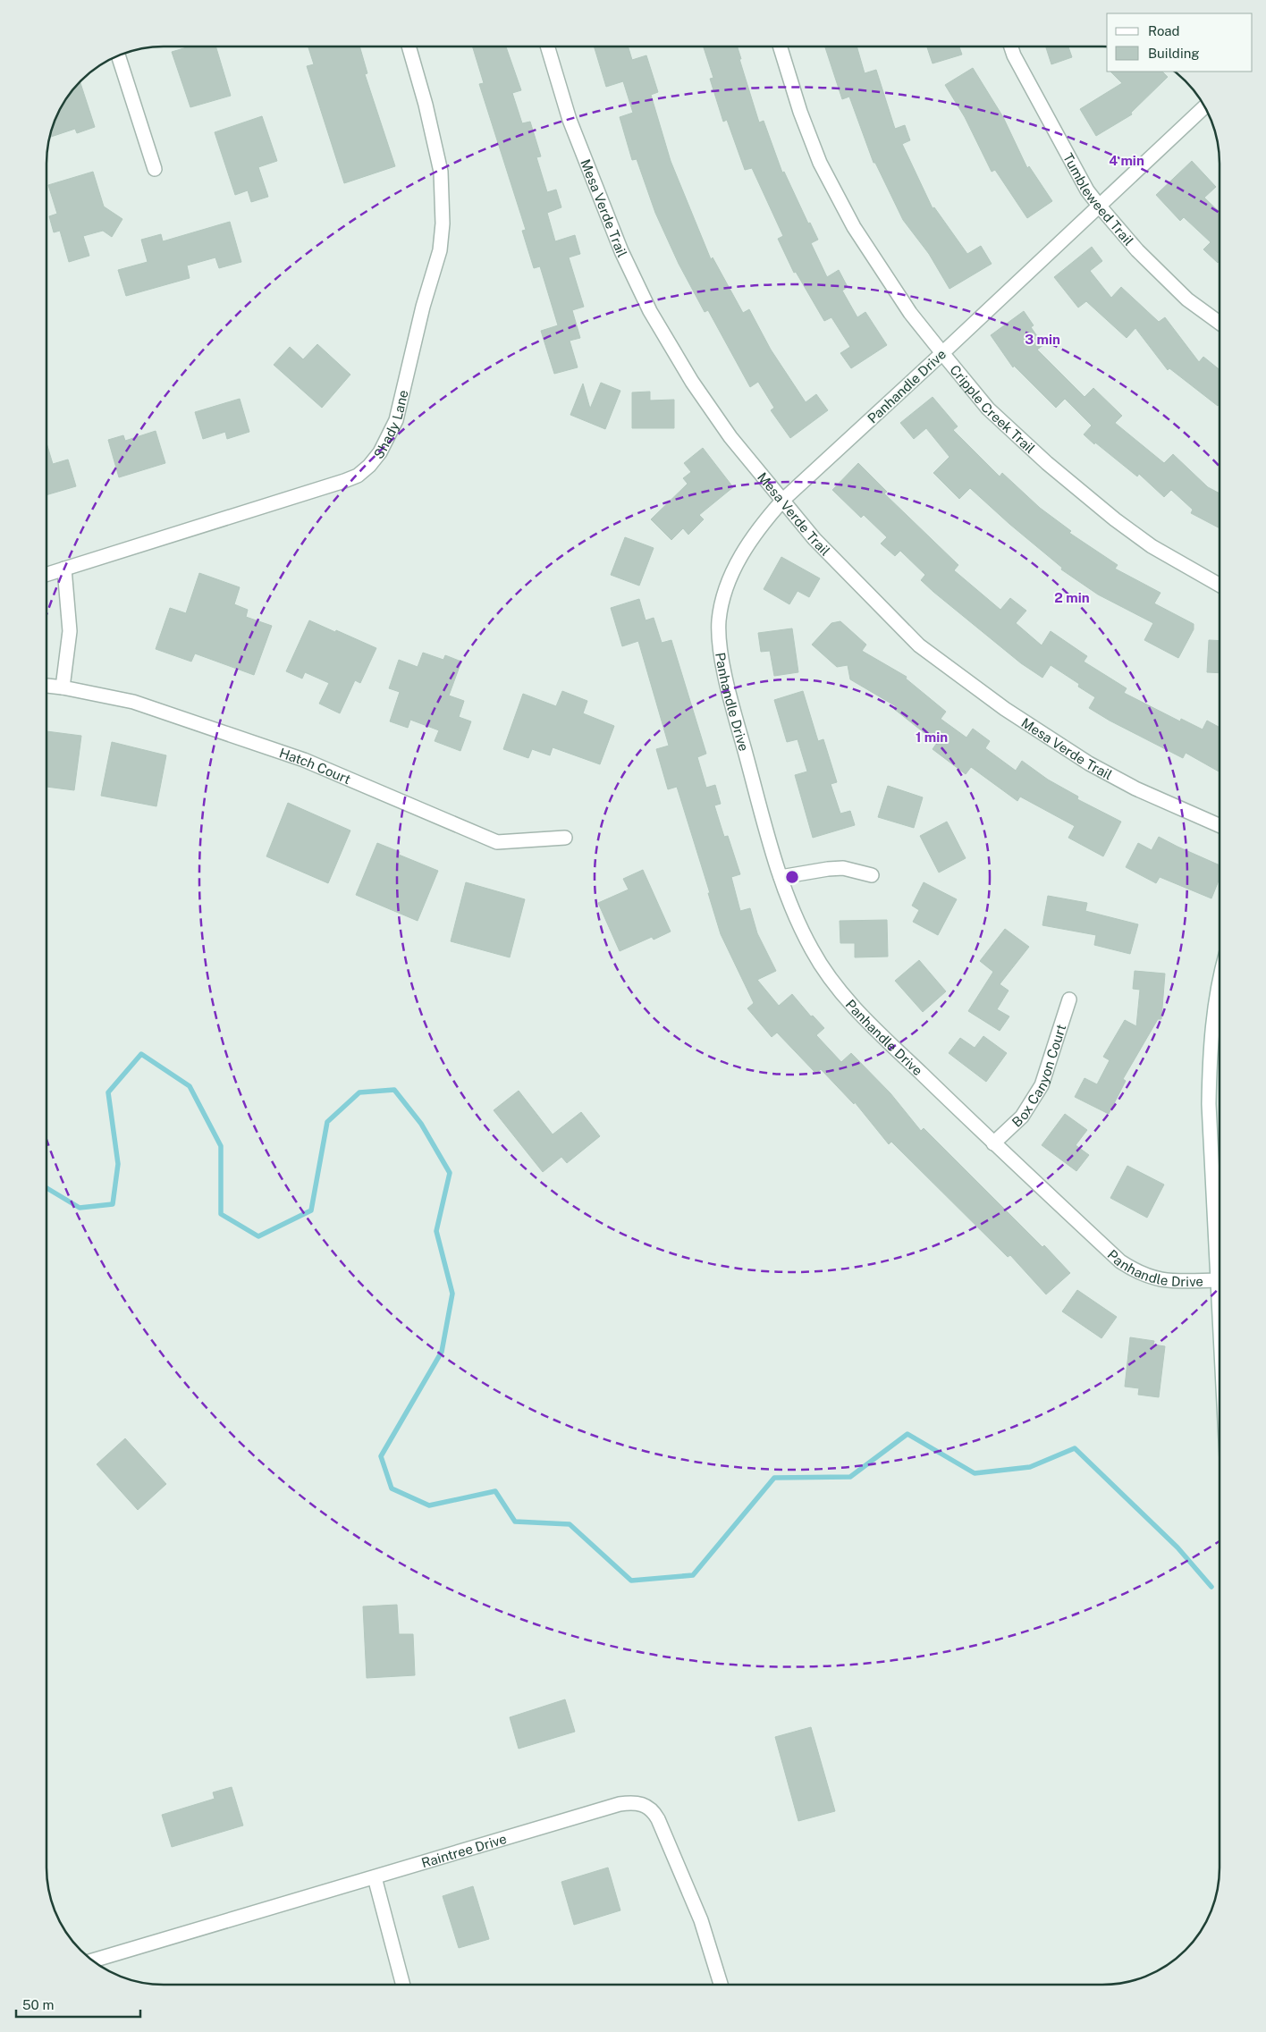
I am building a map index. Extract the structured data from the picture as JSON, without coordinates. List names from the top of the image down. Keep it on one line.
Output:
{"streets":{"street":["Tumbleweed Trail","Mesa Verde Trail","Panhandle Drive","Cripple Creek Trail","Shady Lane","Hatch Court","Box Canyon Court","Raintree Drive"]},"crossings":[["Tumbleweed Trail","Panhandle Drive"],["Mesa Verde Trail","Panhandle Drive"],["Panhandle Drive","Cripple Creek Trail"],["Panhandle Drive","Box Canyon Court"]],"legend":["Road","Building"],"scale_bar":"50 m","rings":["4 min","3 min","2 min","1 min"]}
